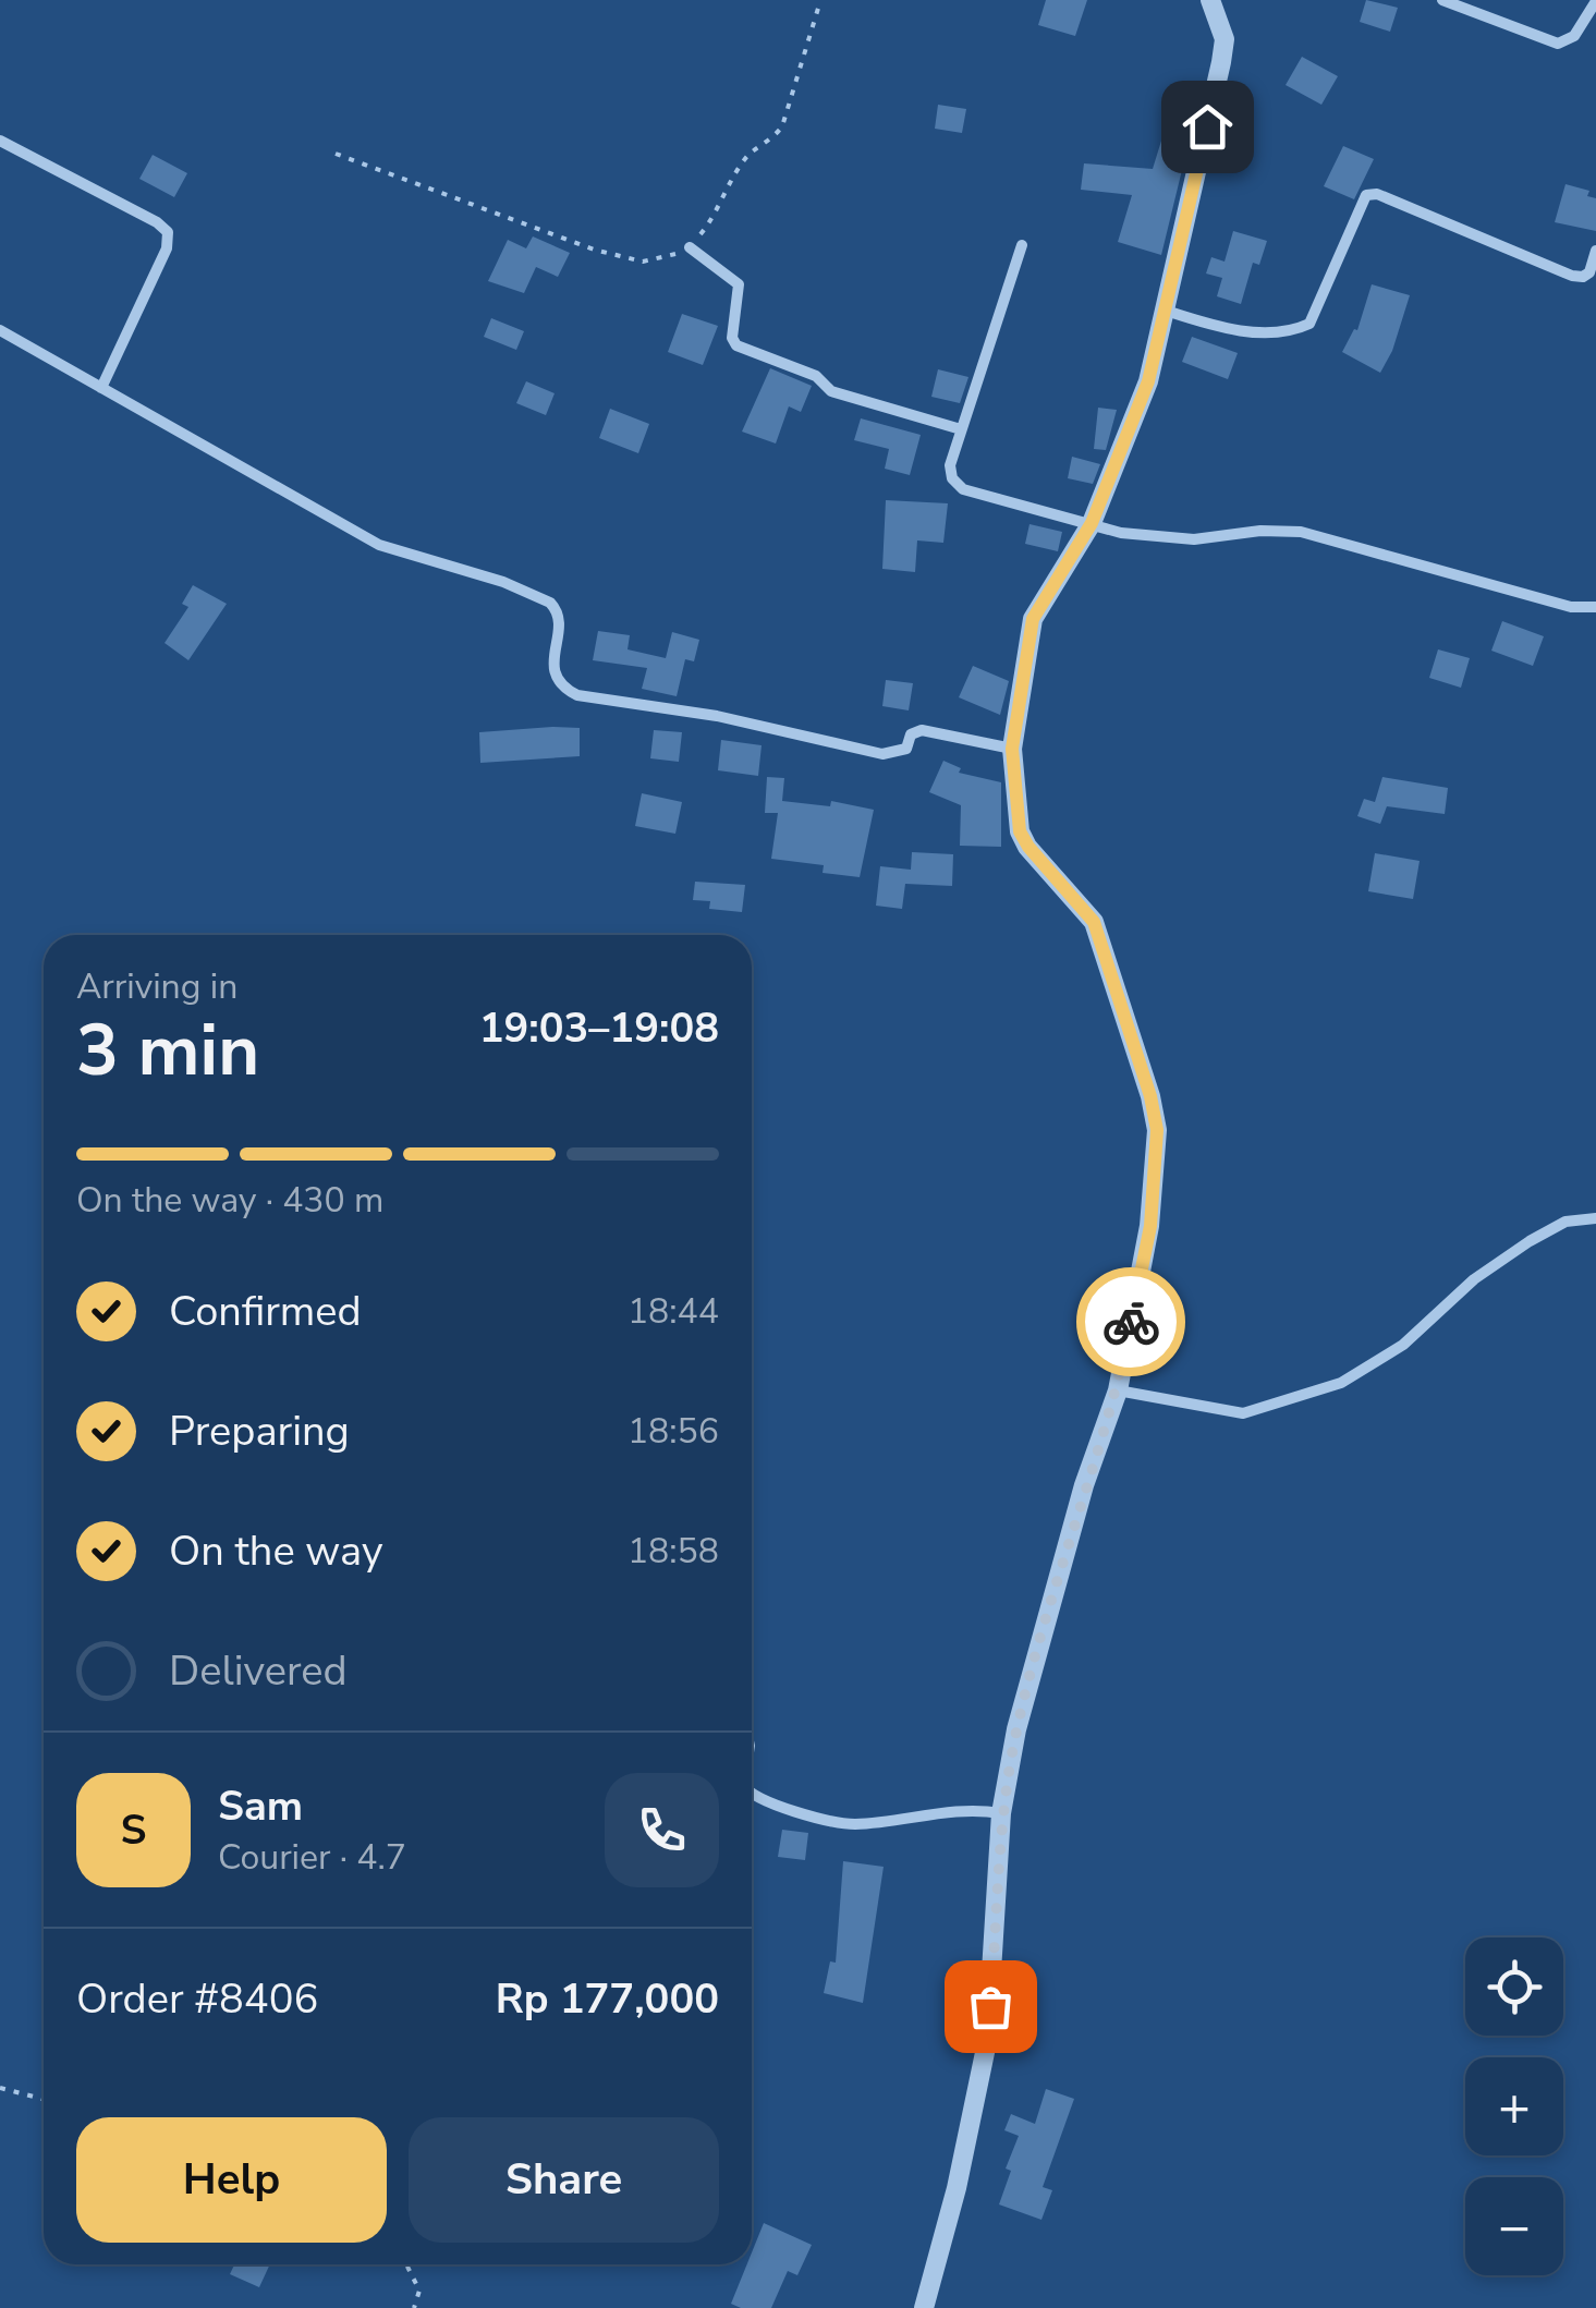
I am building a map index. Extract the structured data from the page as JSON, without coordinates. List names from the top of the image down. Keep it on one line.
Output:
{"page":{"heading":["3 min","Arriving in","19:03–19:08"],"panel":["Sam","Courier · 4.7","Order #8406","Rp 177,000"],"bar":"On the way · 430 m","list":[["Confirmed","18:44"],["Preparing","18:56"],["On the way","18:58"],"Delivered"],"round":"S","map_buttons":["+","−"],"buttons":["Help","Share"]}}
